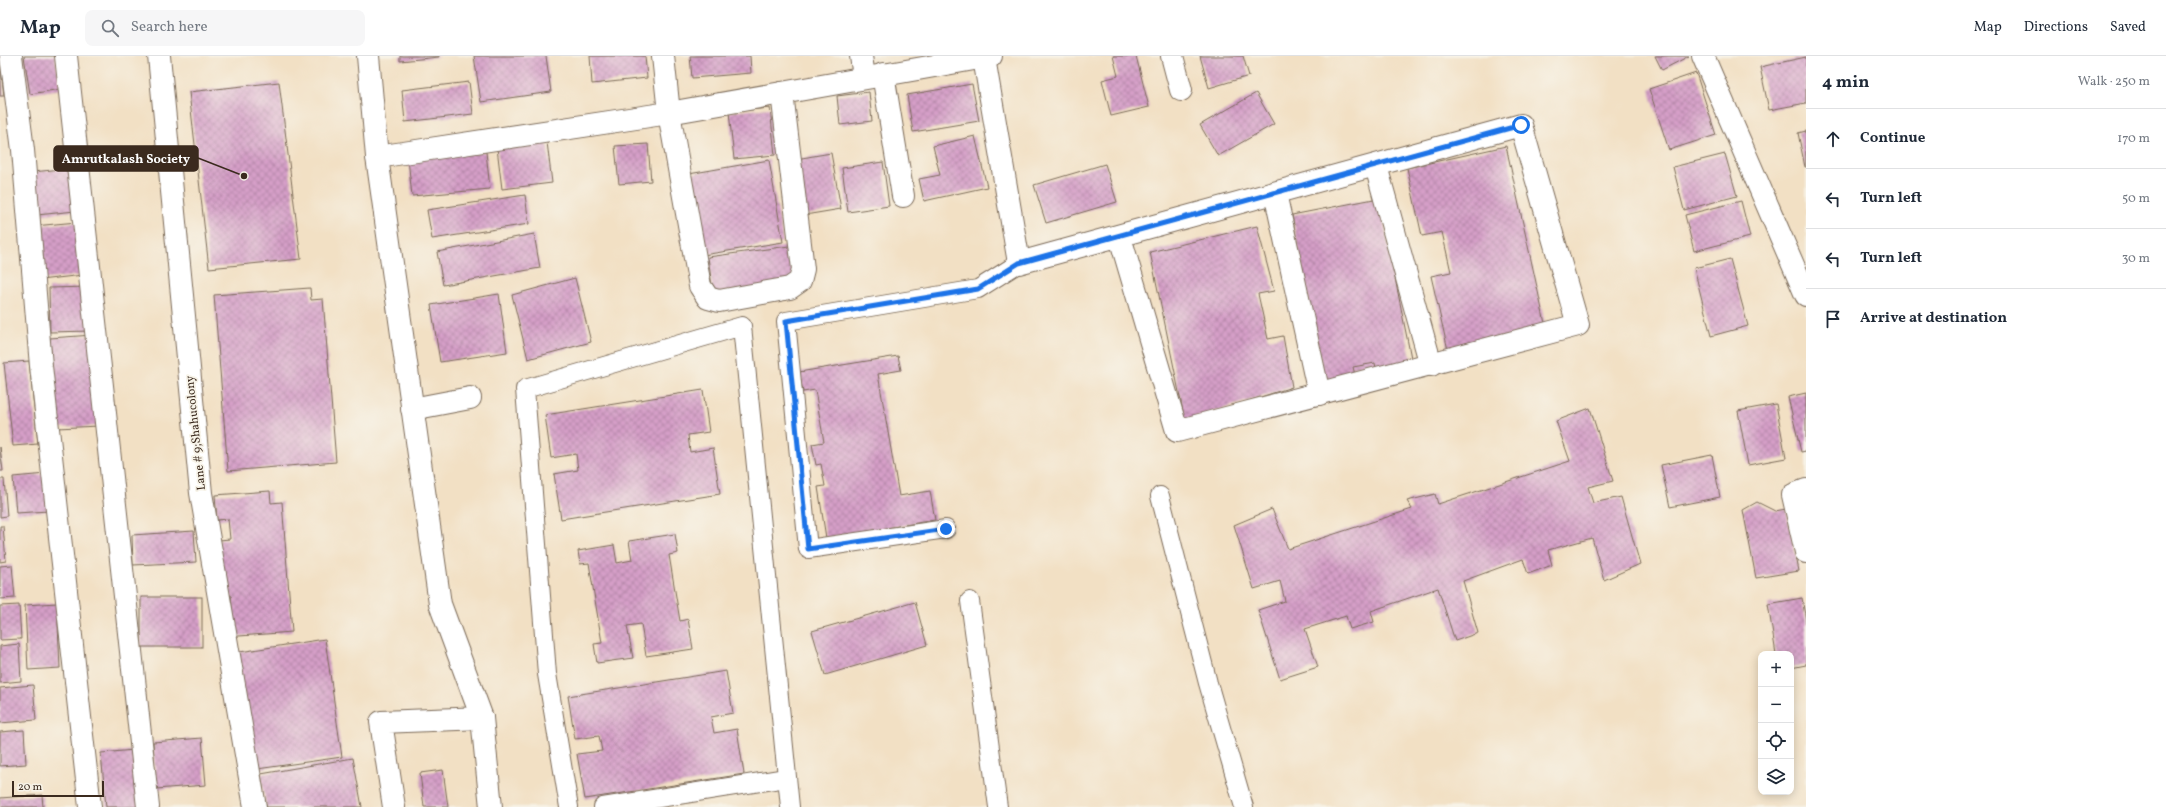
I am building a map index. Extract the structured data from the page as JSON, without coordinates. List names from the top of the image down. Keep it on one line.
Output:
{"streets":{"street":["Lane # 9;Shahucolony"]},"places":["Amrutkalash Society"],"scale_bar":"20 m","page":{"header":"Map","search":"Search here","nav":["Map","Directions","Saved"],"heading":["4 min","Walk · 250 m"],"list":[["Continue","170 m"],["Turn left","50 m"],["Turn left","30 m"],"Arrive at destination"],"map_buttons":["+","−"],"scale":"20 m"}}
